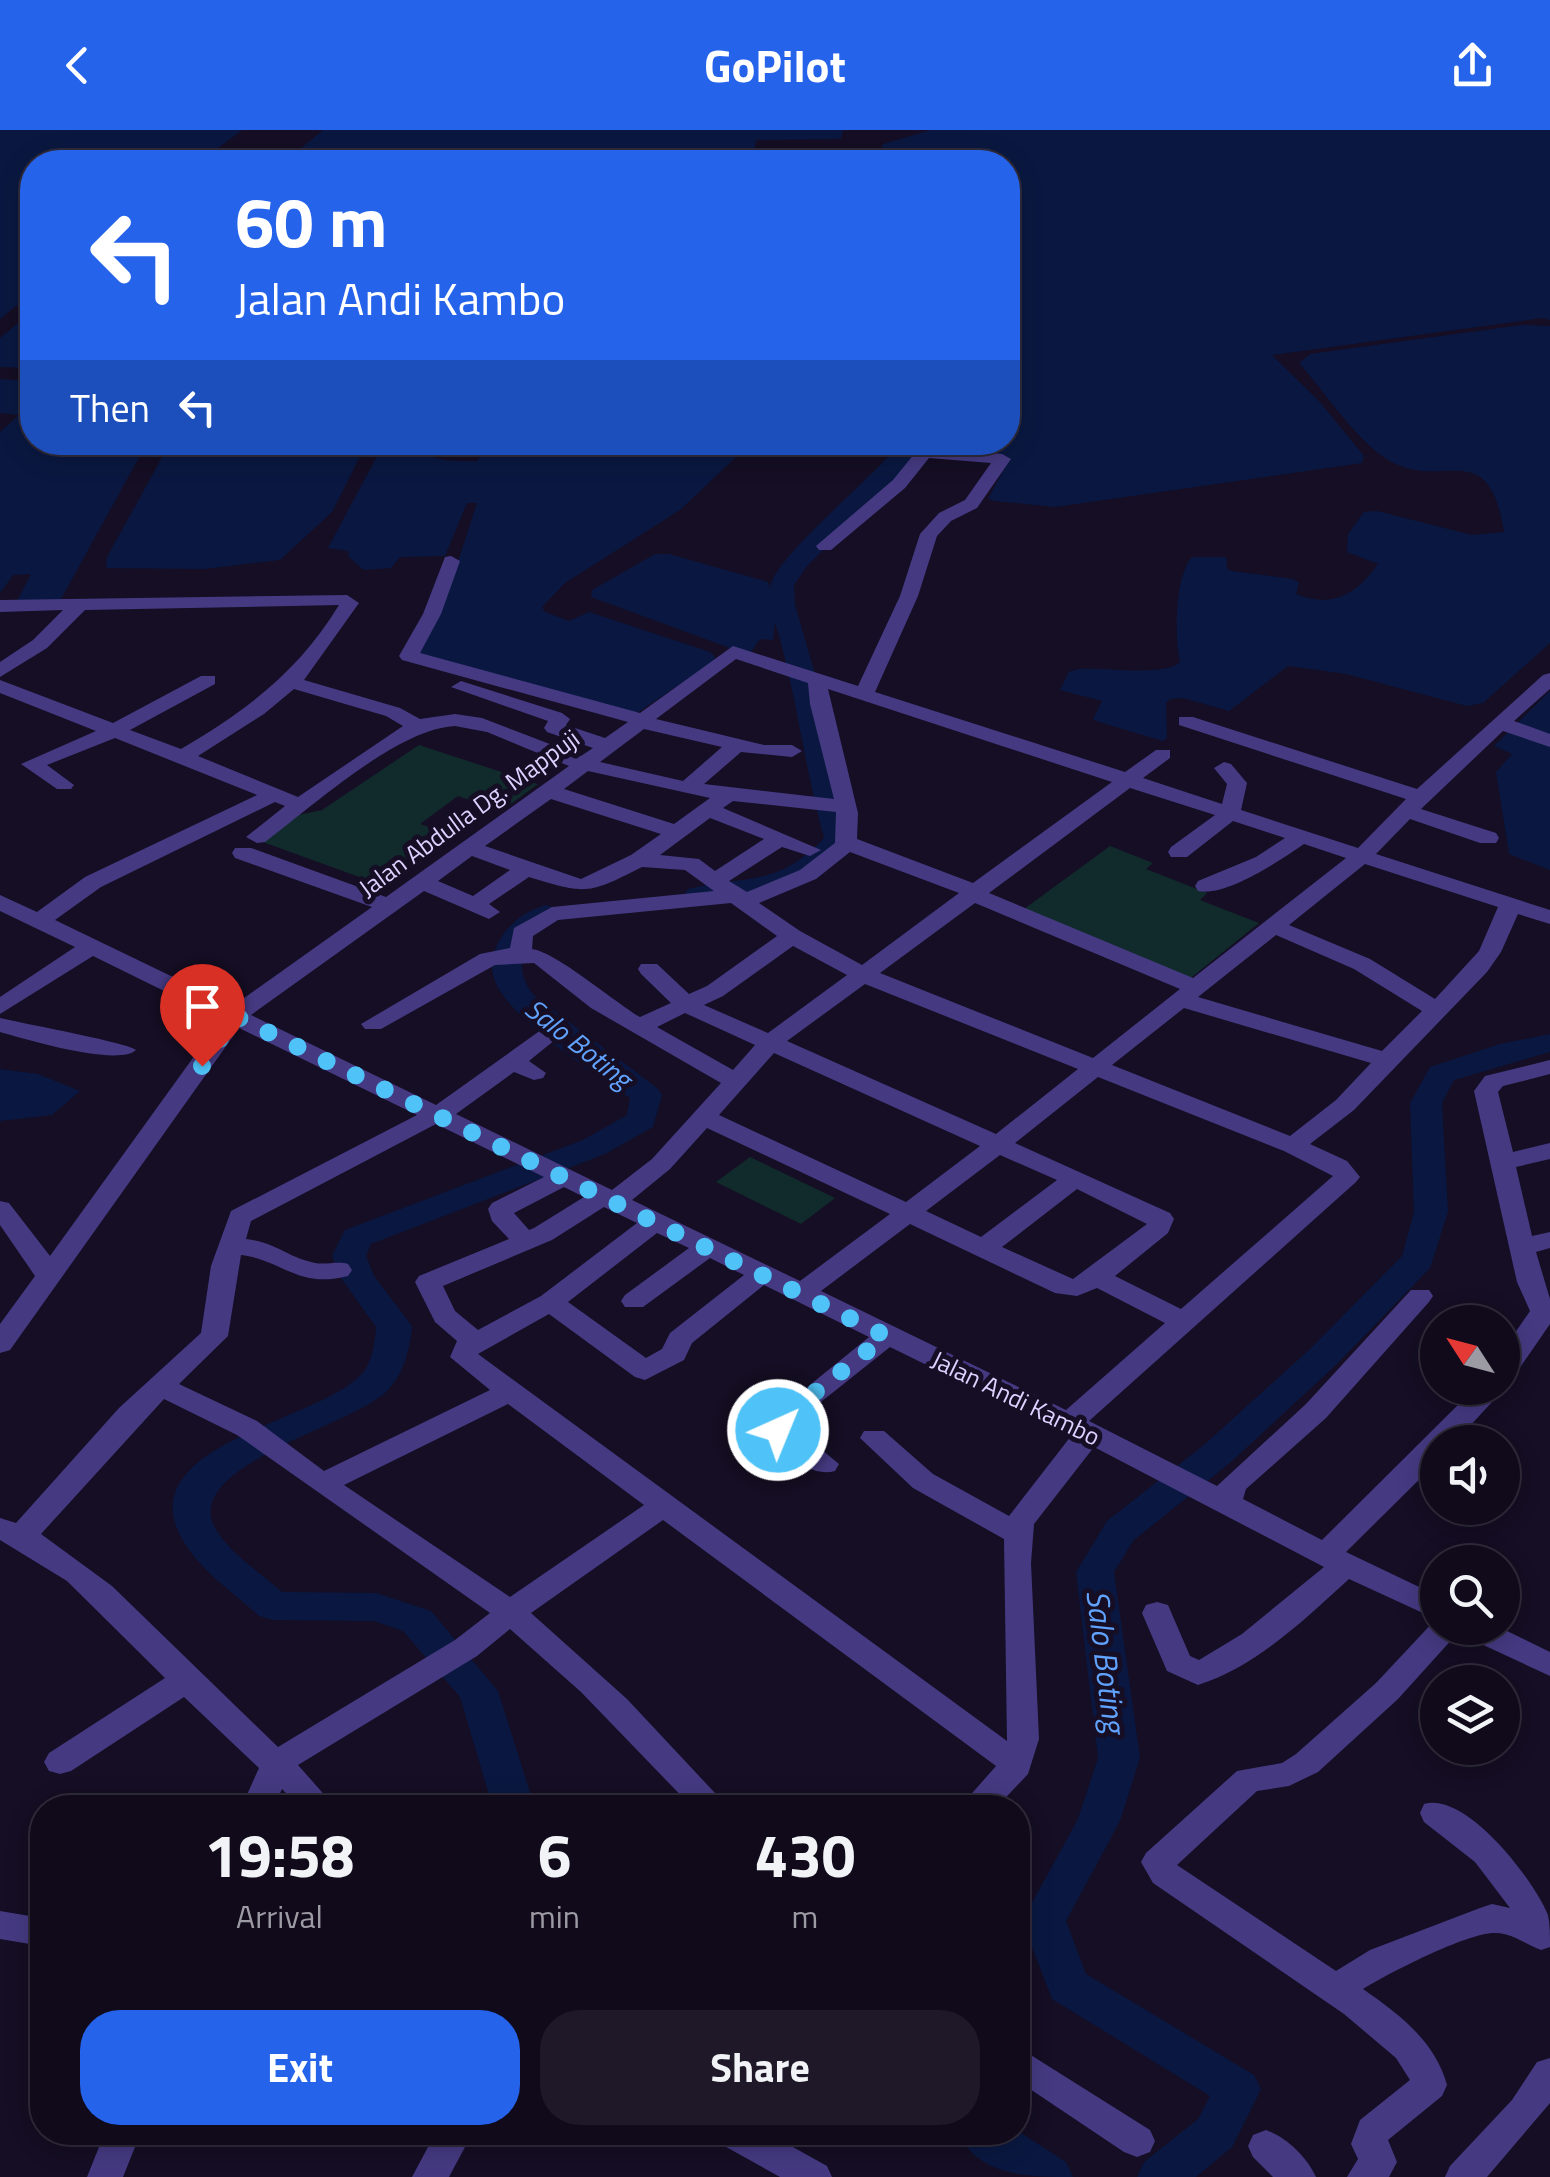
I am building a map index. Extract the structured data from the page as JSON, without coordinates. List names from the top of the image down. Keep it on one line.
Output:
{"streets":{"street":["Jalan Abdulla Dg. Mappuji","Jalan Andi Kambo"]},"crossings":[["Jalan Abdulla Dg. Mappuji","Jalan Andi Kambo"]],"water":["Salo Boting"],"north":"top left","page":{"header":"GoPilot","turn":["60 m","Jalan Andi Kambo"],"then":"Then","eta":["19:58","Arrival","6","min","430","m"],"buttons":["Exit","Share"]}}
